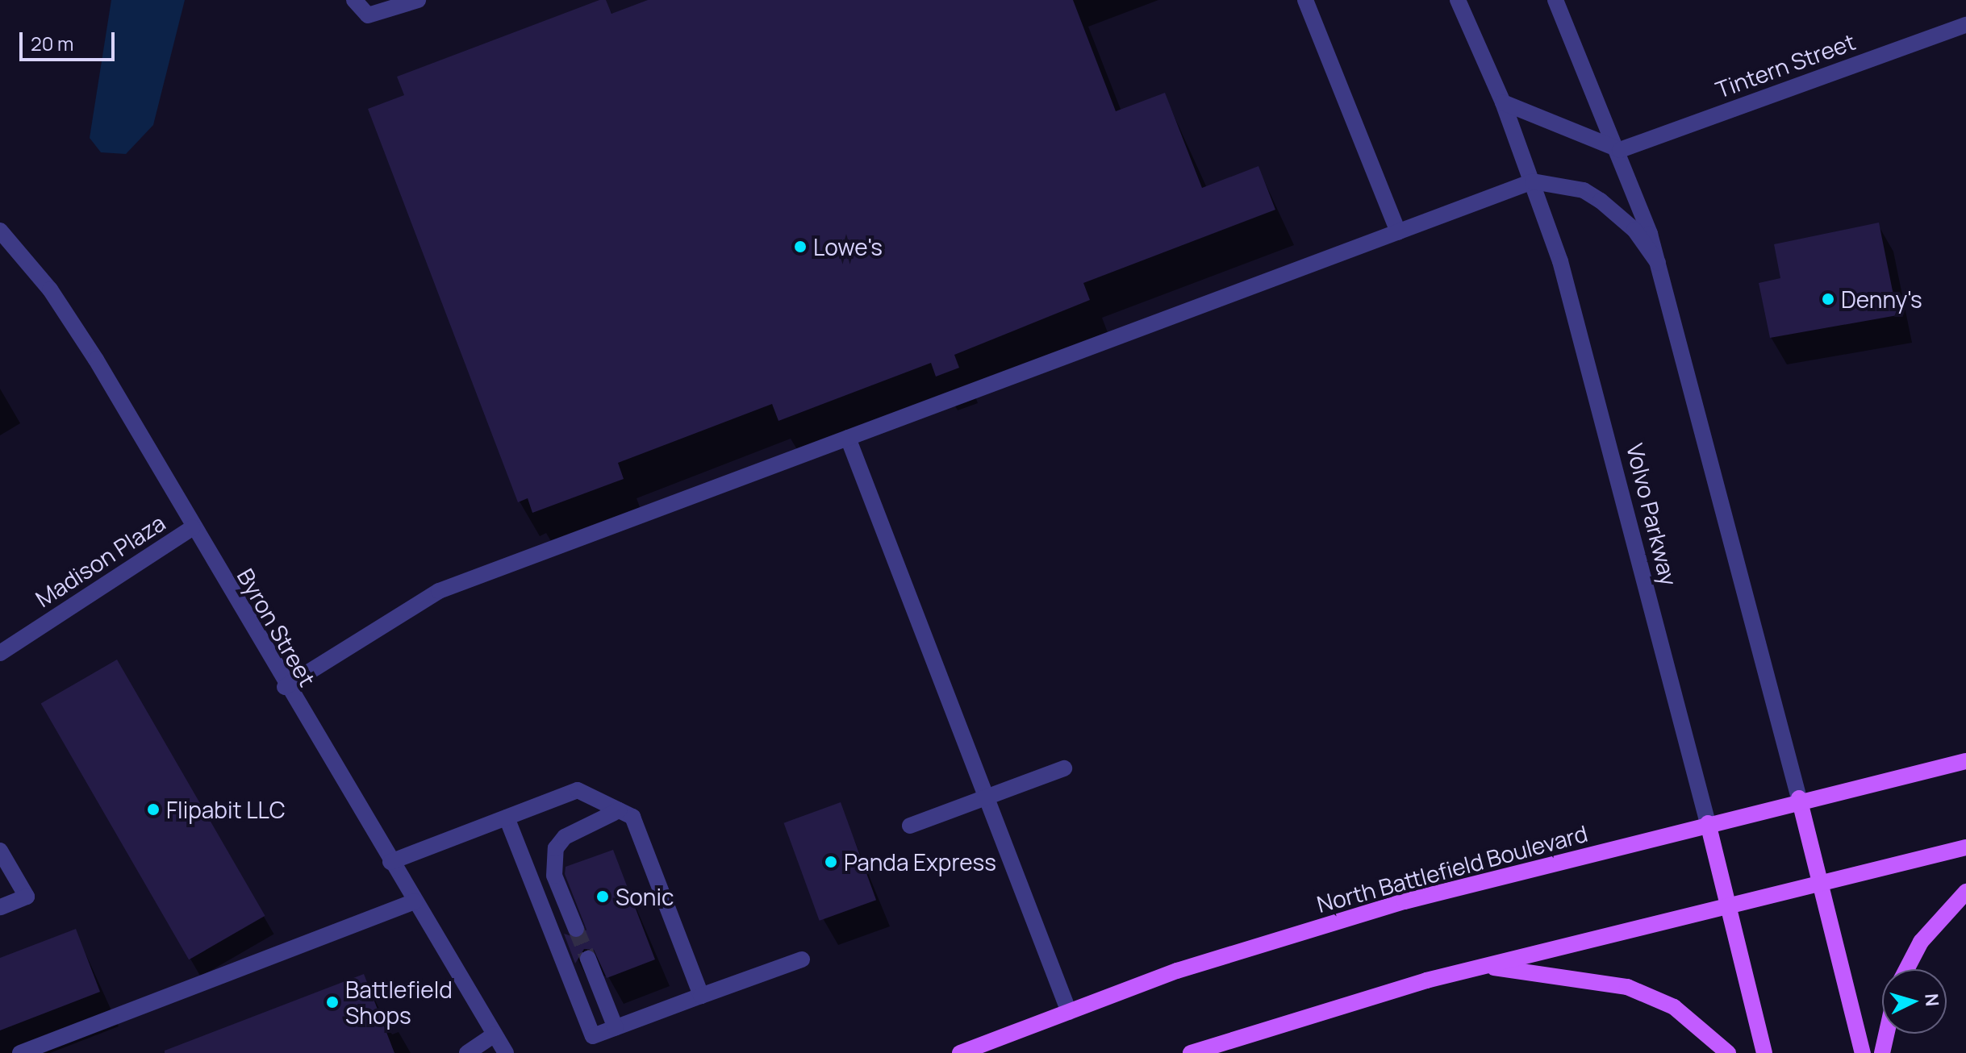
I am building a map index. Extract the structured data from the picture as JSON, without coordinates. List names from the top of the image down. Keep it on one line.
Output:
{"streets":{"main road":["Volvo Parkway","North Battlefield Boulevard"],"street":["Tintern Street","Madison Plaza","Byron Street"]},"crossings":[["Volvo Parkway","North Battlefield Boulevard"],["Madison Plaza","Byron Street"]],"places":["Lowe's","Denny's","Flipabit LLC","Panda Express","Sonic","Battlefield Shops"],"scale_bar":"20 m","north":"right"}
